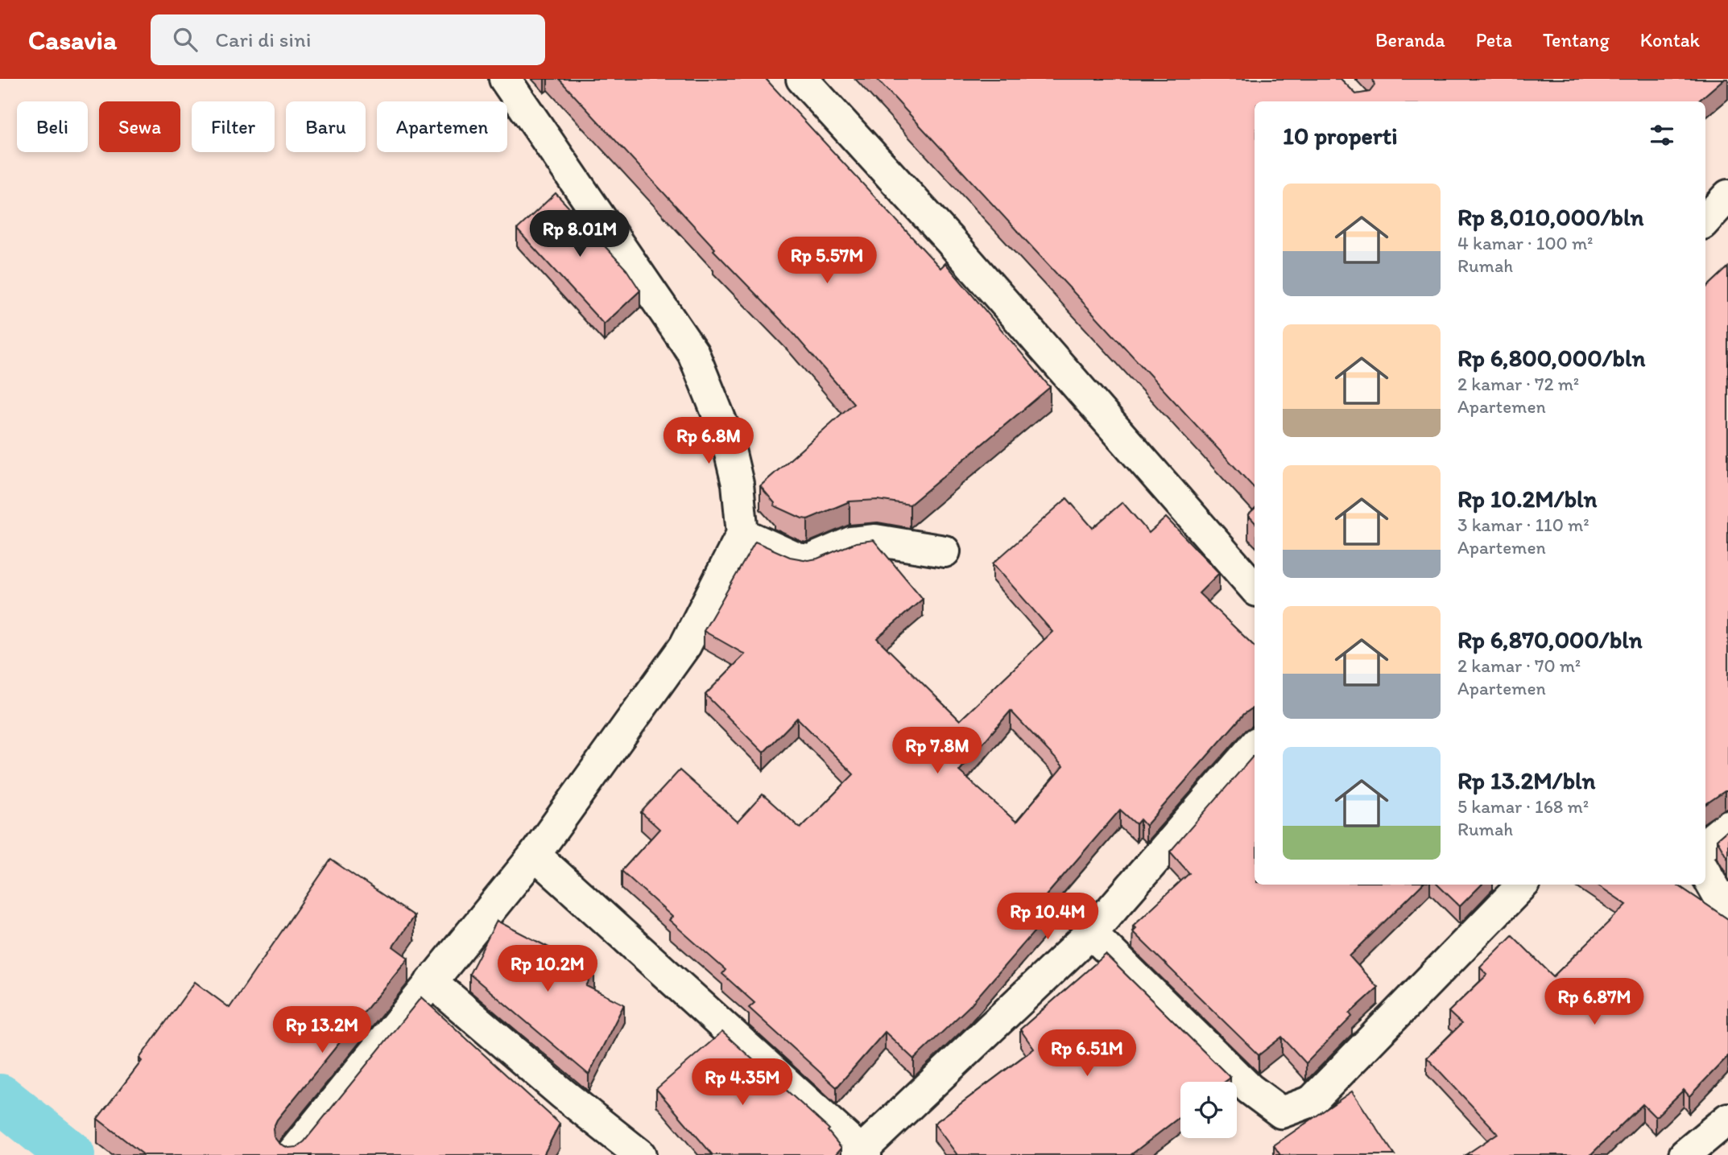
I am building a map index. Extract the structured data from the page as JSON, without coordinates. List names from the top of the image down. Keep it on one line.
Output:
{"page":{"header":"Casavia","search":"Cari di sini","nav":["Beranda","Peta","Tentang","Kontak"],"chip":["Beli","Sewa","Filter","Baru","Apartemen"],"heading":"10 properti","list":[{"name":"Rp 8,010,000/bln","note":"4 kamar · 100 m² · Rumah"},{"name":"Rp 6,800,000/bln","note":"2 kamar · 72 m² · Apartemen"},{"name":"Rp 10.2M/bln","note":"3 kamar · 110 m² · Apartemen"},{"name":"Rp 6,870,000/bln","note":"2 kamar · 70 m² · Apartemen"},{"name":"Rp 13.2M/bln","note":"5 kamar · 168 m² · Rumah"}],"price":["Rp 8.01M","Rp 5.57M","Rp 6.8M","Rp 7.8M","Rp 10.4M","Rp 10.2M","Rp 6.87M","Rp 13.2M","Rp 6.51M","Rp 4.35M"]}}
